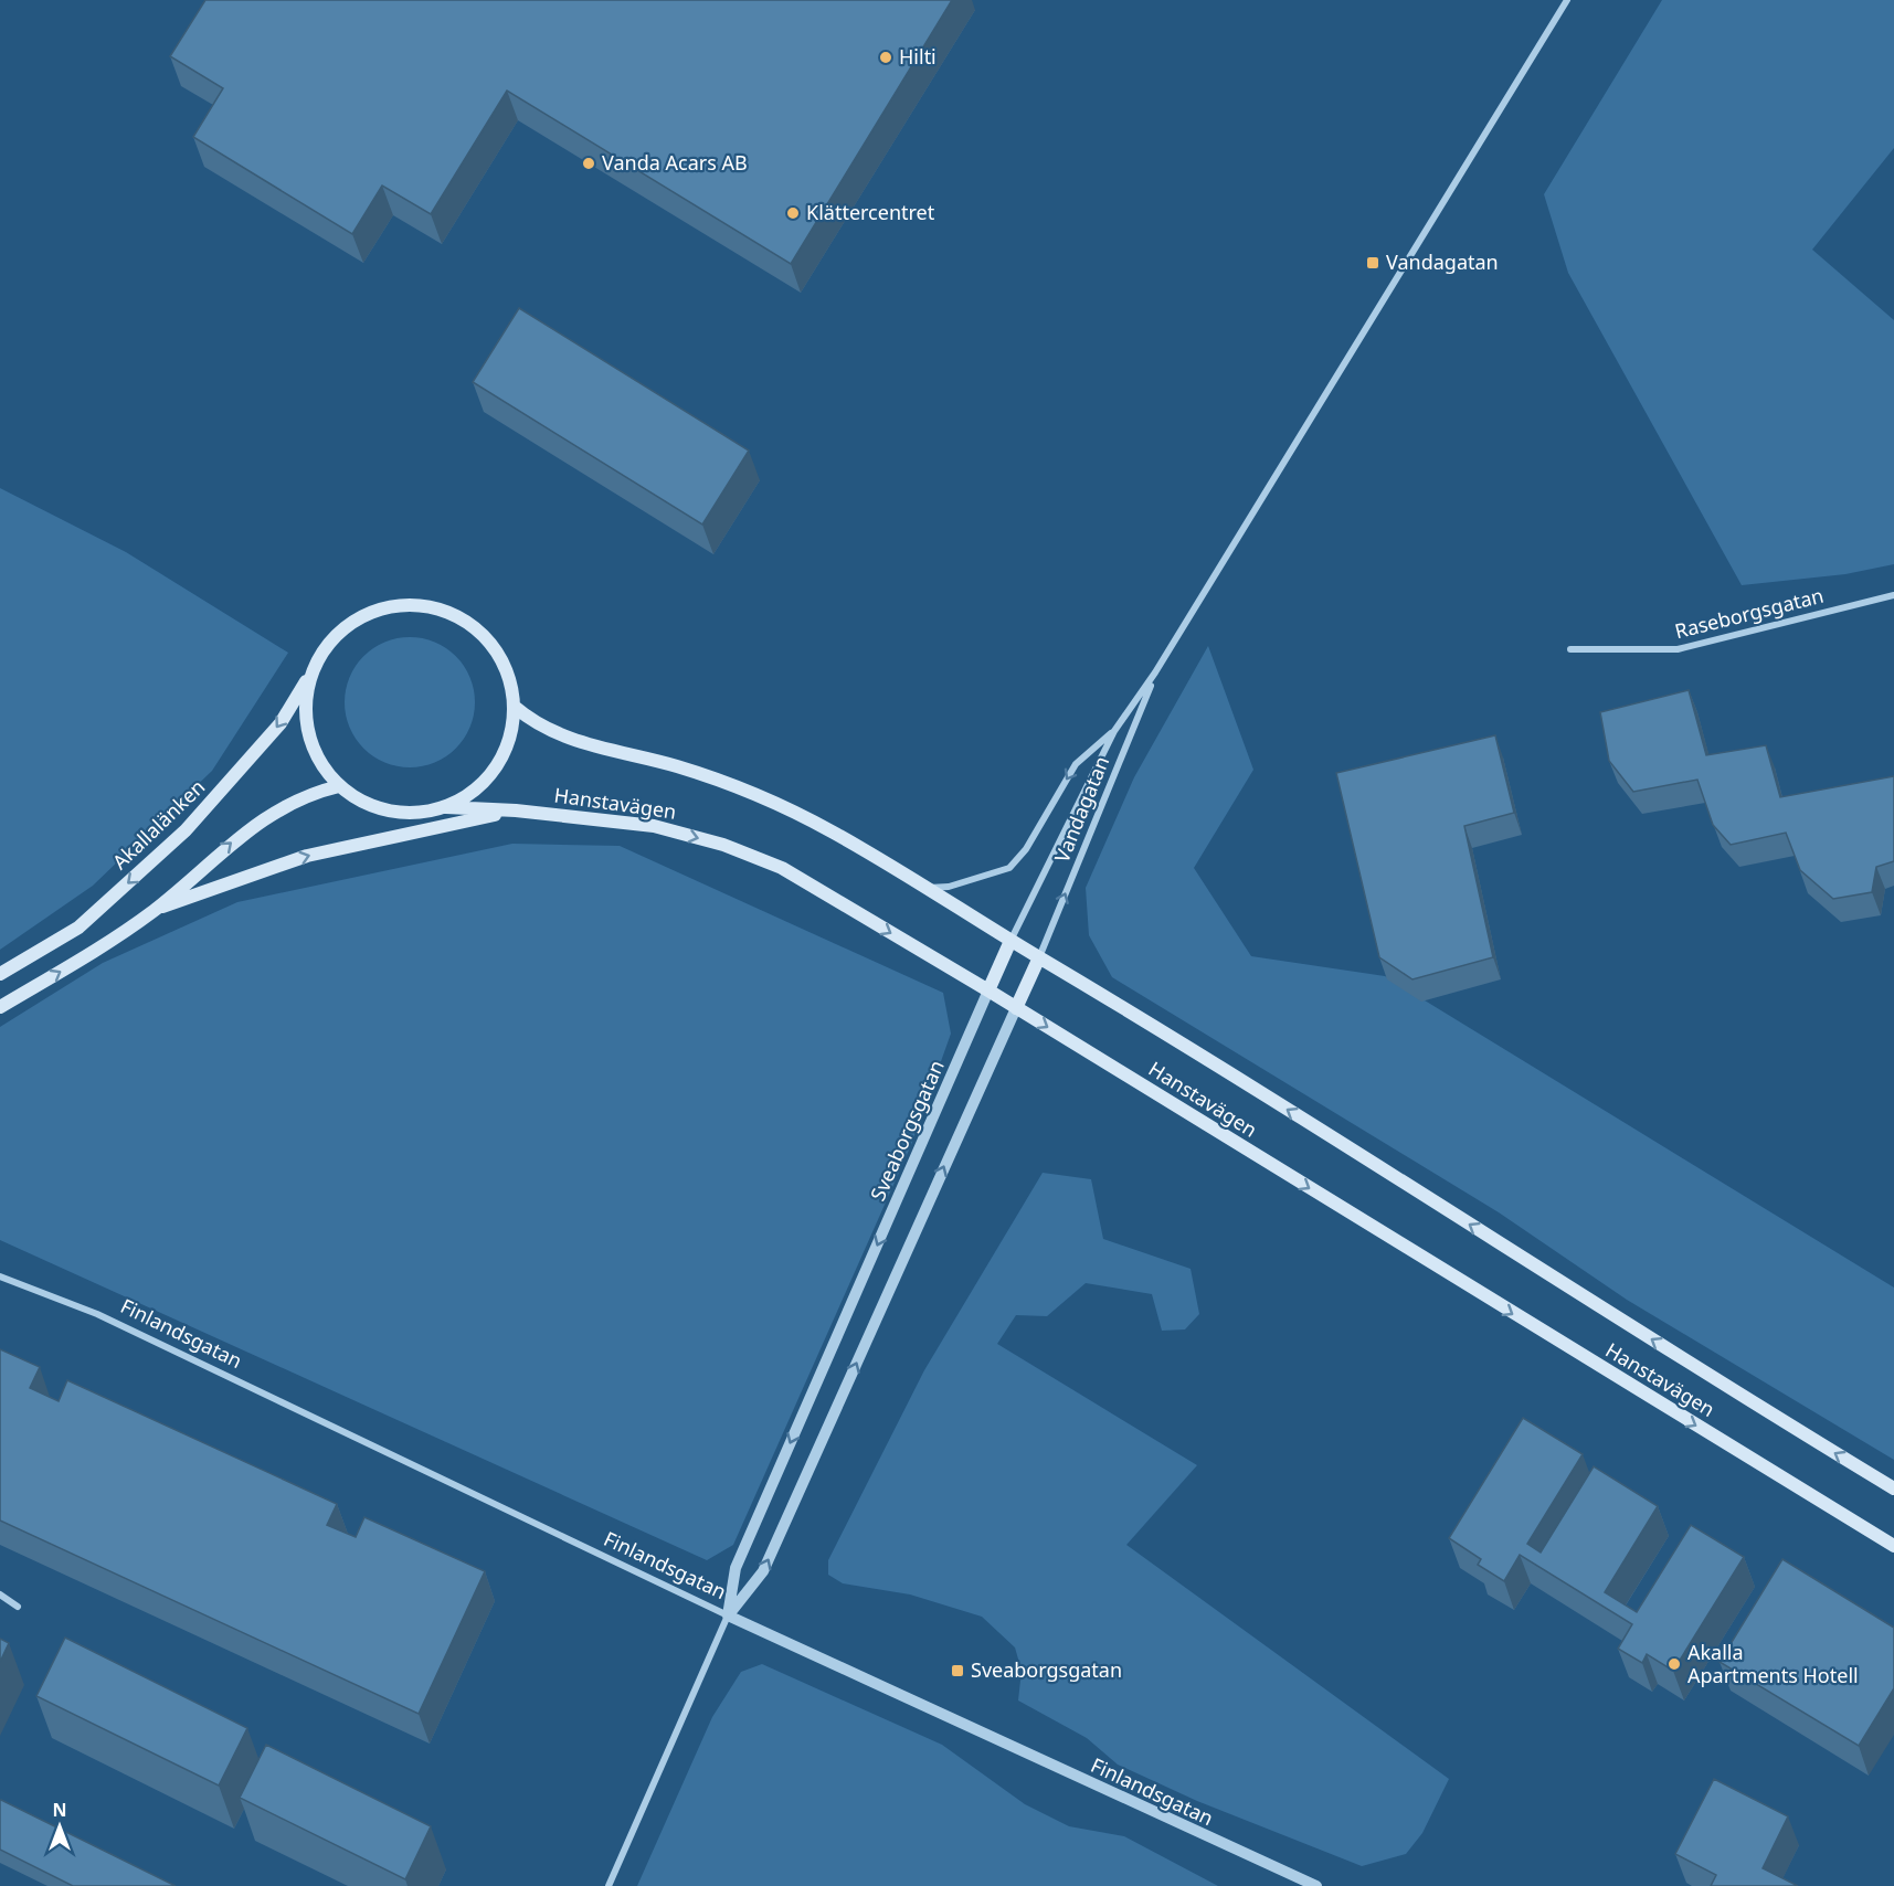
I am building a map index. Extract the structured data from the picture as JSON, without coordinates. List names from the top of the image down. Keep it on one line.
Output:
{"streets":{"main road":["Hanstavägen","Akallalänken"],"street":["Raseborgsgatan","Vandagatan","Sveaborgsgatan","Finlandsgatan"]},"crossings":[["Hanstavägen","Vandagatan"],["Hanstavägen","Akallalänken"],["Hanstavägen","Sveaborgsgatan"],["Sveaborgsgatan","Finlandsgatan"]],"places":{"other":["Hilti","Vanda Acars AB","Klättercentret","Akalla Apartments Hotell"],"transit":["Vandagatan","Sveaborgsgatan"]},"north":"top"}
